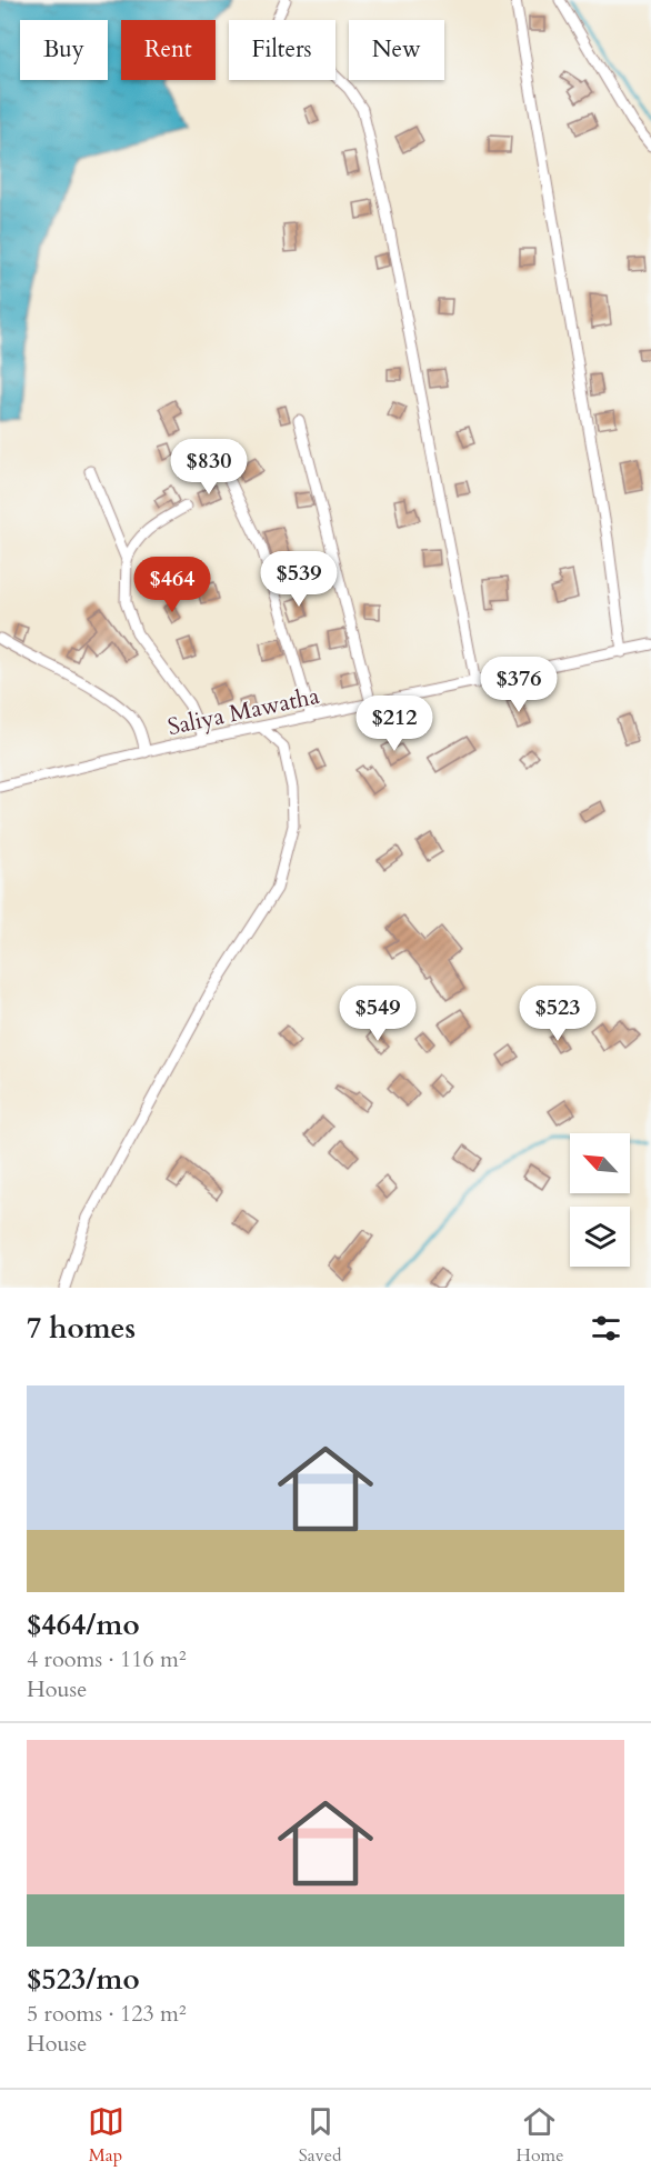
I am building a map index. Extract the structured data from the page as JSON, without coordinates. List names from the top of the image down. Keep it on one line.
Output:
{"streets":{"street":["Saliya Mawatha"]},"north":"top left","page":{"chip":["Buy","Rent","Filters","New"],"price":["$830","$539","$464","$376","$212","$549","$523"],"heading":"7 homes","list":[{"name":"$464/mo","note":"4 rooms · 116 m² · House"},{"name":"$523/mo","note":"5 rooms · 123 m² · House"}],"tabs":["Map","Saved","Home"]}}
